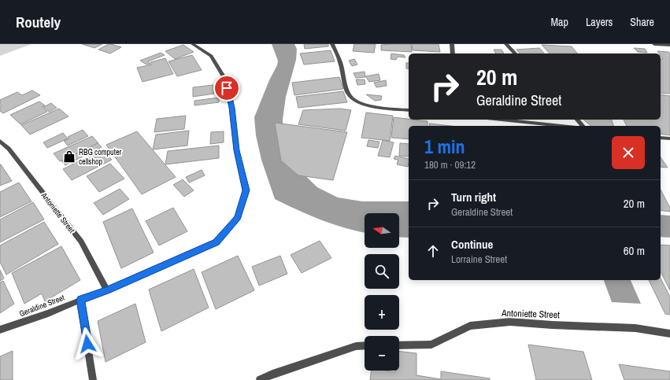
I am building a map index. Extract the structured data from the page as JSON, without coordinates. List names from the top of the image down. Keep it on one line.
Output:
{"streets":{"street":["Antoniette Street","Geraldine Street"]},"crossings":[["Antoniette Street","Geraldine Street"]],"places":{"shop":["RBG computer cellshop"]},"north":"left","page":{"header":"Routely","nav":["Map","Layers","Share"],"turn":["20 m","Geraldine Street"],"heading":["1 min","180 m · 09:12"],"list":[{"name":"Turn right","note":"Geraldine Street","value":"20 m"},{"name":"Continue","note":"Lorraine Street","value":"60 m"}],"map_buttons":["+","−"]}}
